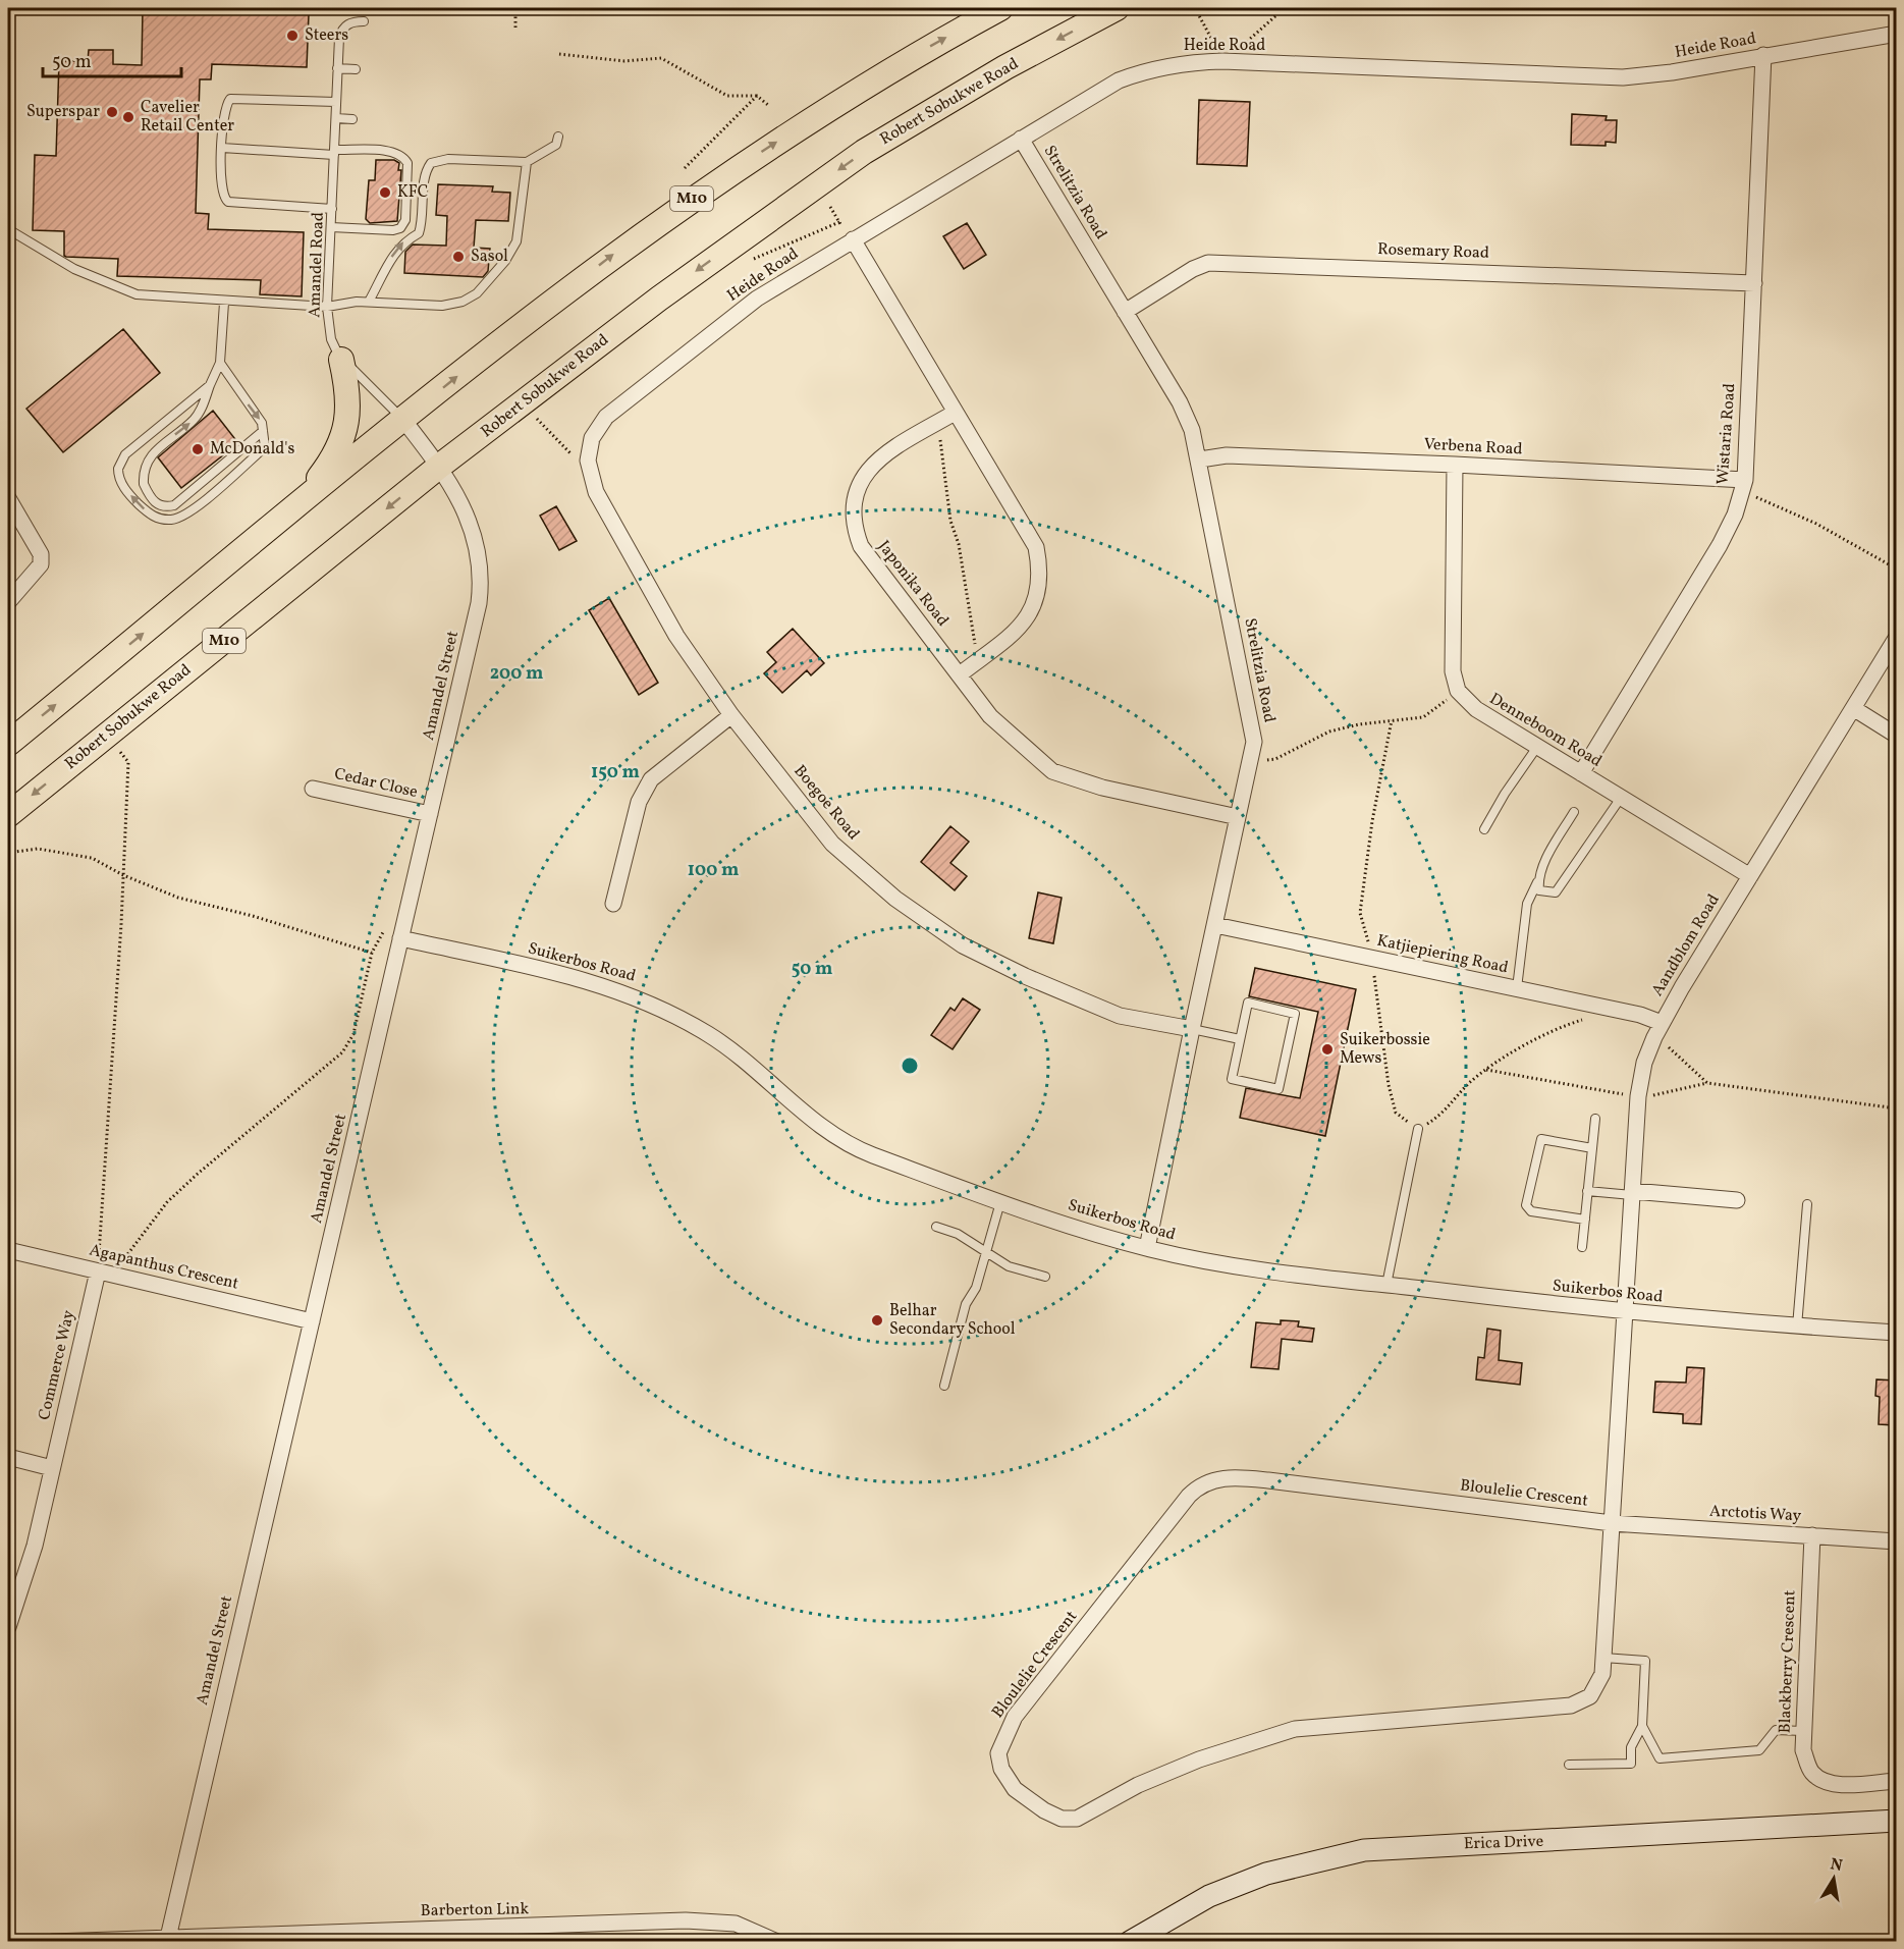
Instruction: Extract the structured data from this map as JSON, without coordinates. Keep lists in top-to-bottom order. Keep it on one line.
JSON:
{"streets":{"main road":["Robert Sobukwe Road","M10","Erica Drive"],"street":["Heide Road","Strelitzia Road","Rosemary Road","Wistaria Road","Verbena Road","Japonika Road","Amandel Street","Denneboom Road","Cedar Close","Boegoe Road","Aandblom Road","Katjiepiering Road","Suikerbos Road","Agapanthus Crescent","Commerce Way","Bloulelie Crescent","Arctotis Way","Blackberry Crescent","Barberton Link"],"lane":["Amandel Road"]},"crossings":[["Heide Road","Strelitzia Road"],["Heide Road","Wistaria Road"],["Heide Road","Boegoe Road"],["Robert Sobukwe Road","Amandel Street"],["Strelitzia Road","Rosemary Road"],["Strelitzia Road","Verbena Road"],["Strelitzia Road","Japonika Road"],["Strelitzia Road","Boegoe Road"],["Strelitzia Road","Katjiepiering Road"],["Strelitzia Road","Suikerbos Road"],["M10","Amandel Road"],["M10","Amandel Street"],["Rosemary Road","Wistaria Road"],["Amandel Road","Amandel Street"],["Wistaria Road","Verbena Road"],["Wistaria Road","Denneboom Road"],["Amandel Street","Cedar Close"],["Amandel Street","Suikerbos Road"],["Amandel Street","Agapanthus Crescent"],["Amandel Street","Barberton Link"],["Denneboom Road","Aandblom Road"],["Aandblom Road","Katjiepiering Road"],["Aandblom Road","Suikerbos Road"],["Aandblom Road","Bloulelie Crescent"],["Suikerbos Road","Bloulelie Crescent"],["Agapanthus Crescent","Commerce Way"],["Bloulelie Crescent","Arctotis Way"],["Arctotis Way","Blackberry Crescent"]],"places":["Steers","Superspar","Cavelier Retail Center","KFC","Sasol","McDonald's","Suikerbossie Mews","Belhar Secondary School"],"scale_bar":"50 m","north":"top","rings":["200 m","150 m","100 m","50 m"]}
